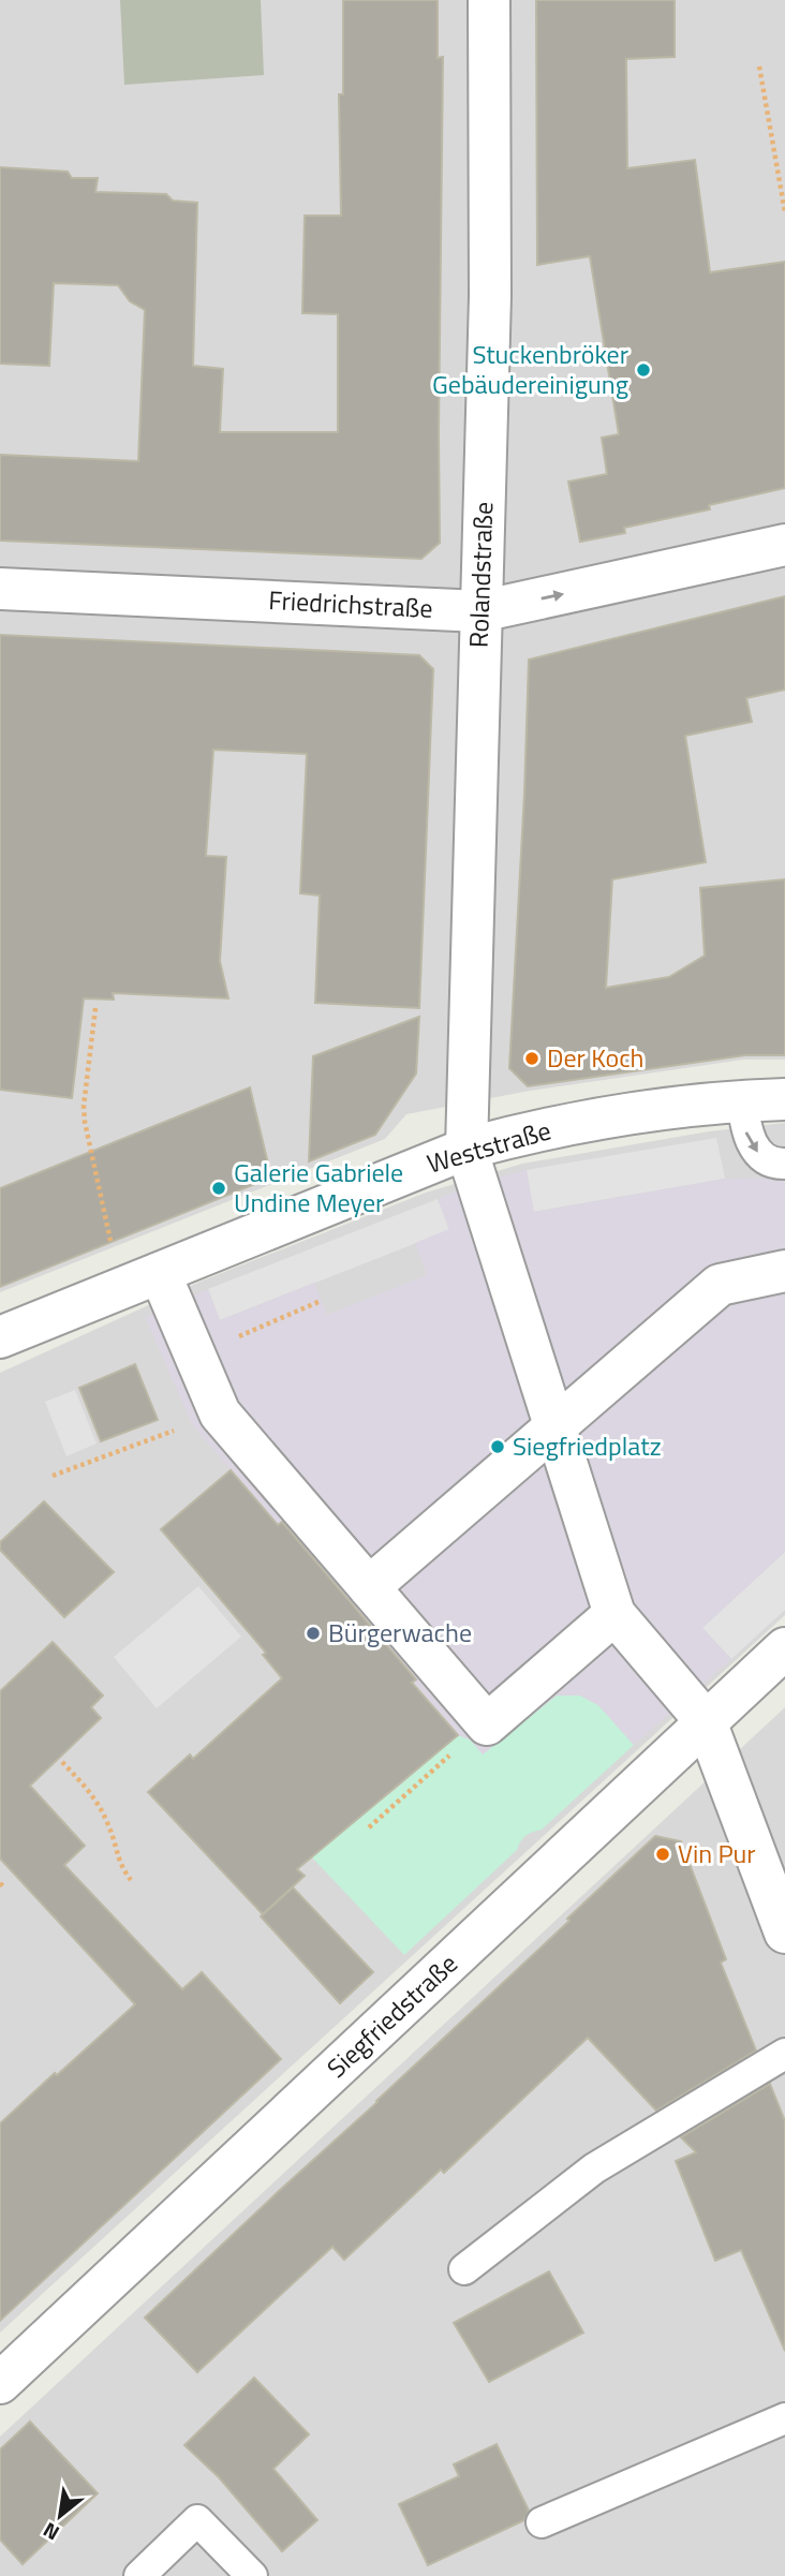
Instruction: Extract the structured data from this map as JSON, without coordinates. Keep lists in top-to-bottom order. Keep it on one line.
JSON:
{"streets":{"street":["Rolandstraße","Friedrichstraße","Weststraße","Siegfriedstraße"]},"crossings":[["Rolandstraße","Friedrichstraße"],["Rolandstraße","Weststraße"]],"one_way":["Friedrichstraße"],"places":["Stuckenbröker Gebäudereinigung","Der Koch","Galerie Gabriele Undine Meyer","Siegfriedplatz","Bürgerwache","Vin Pur"],"north":"bottom left"}
